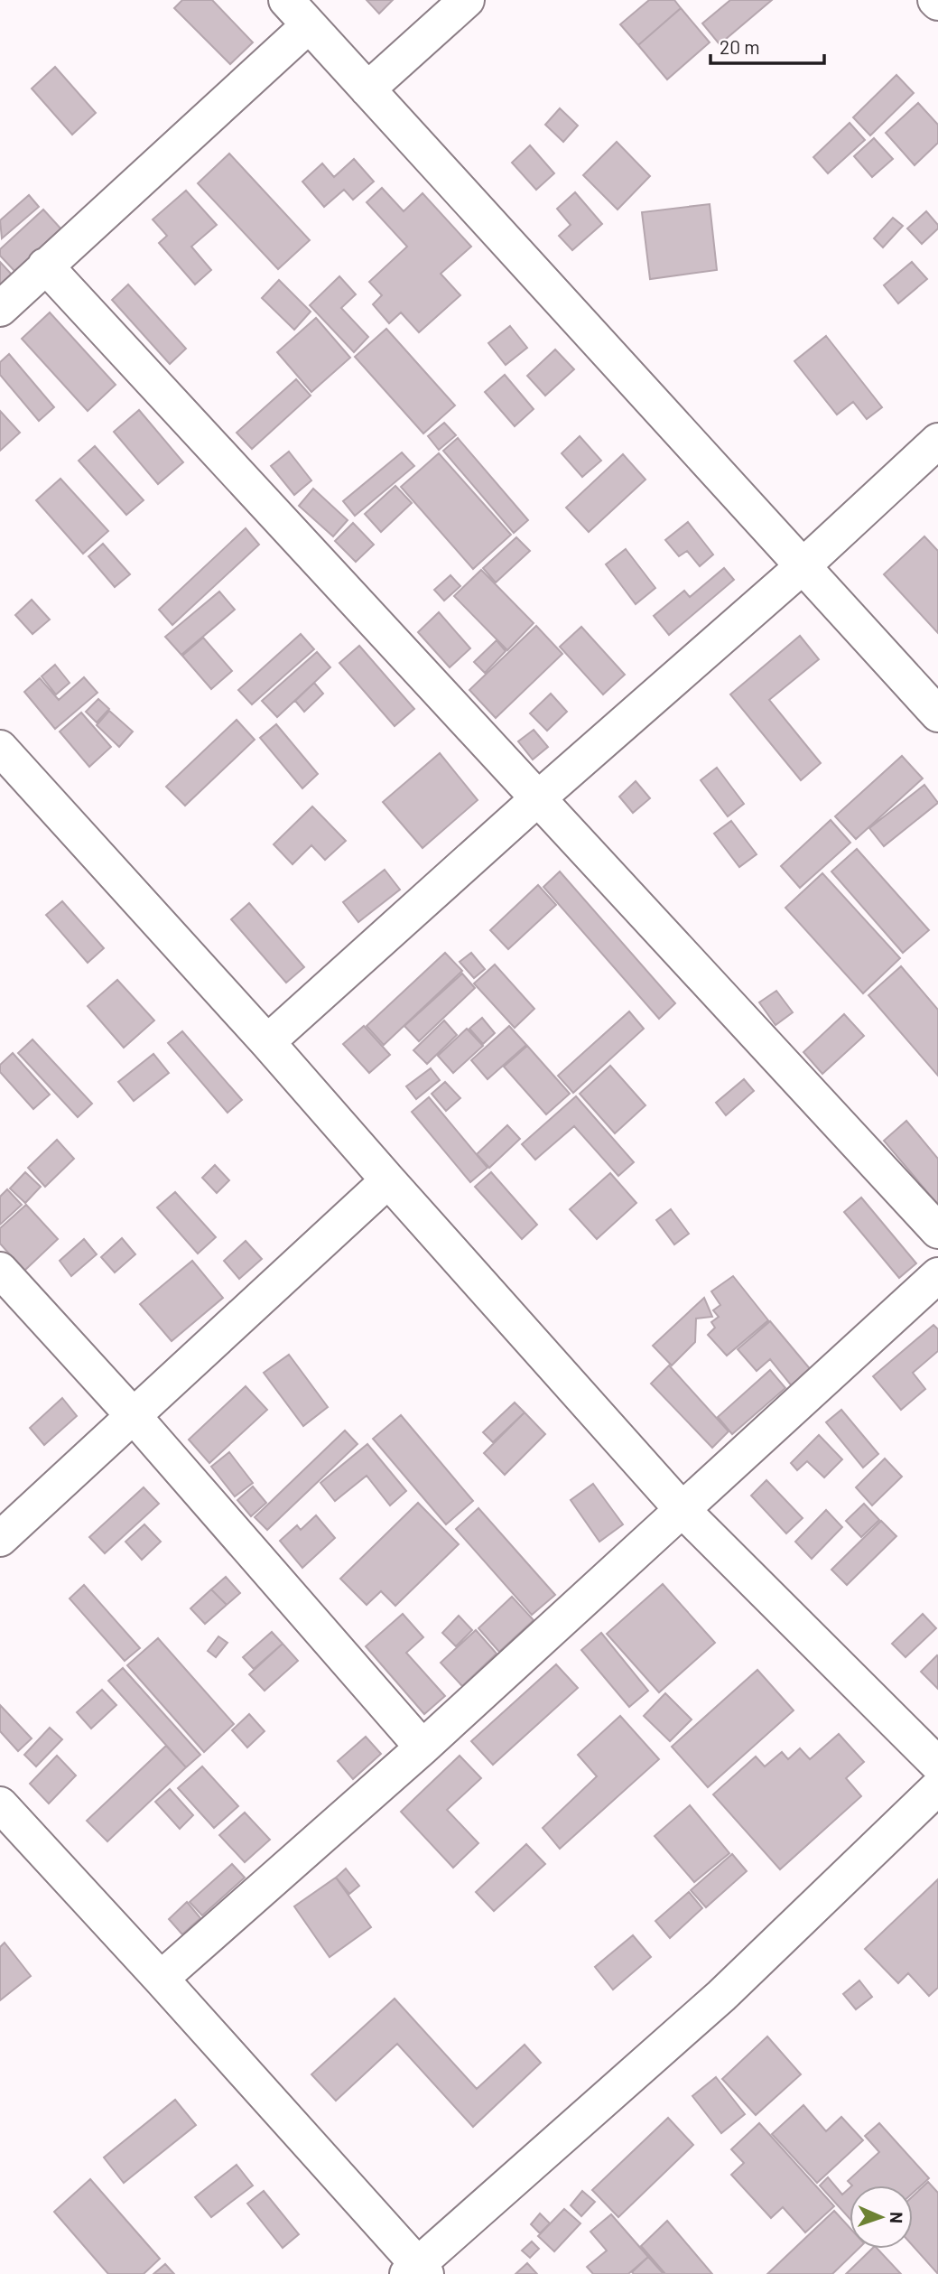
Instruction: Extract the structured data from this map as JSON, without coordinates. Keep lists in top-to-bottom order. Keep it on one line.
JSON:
{"scale_bar":"20 m","north":"right"}
